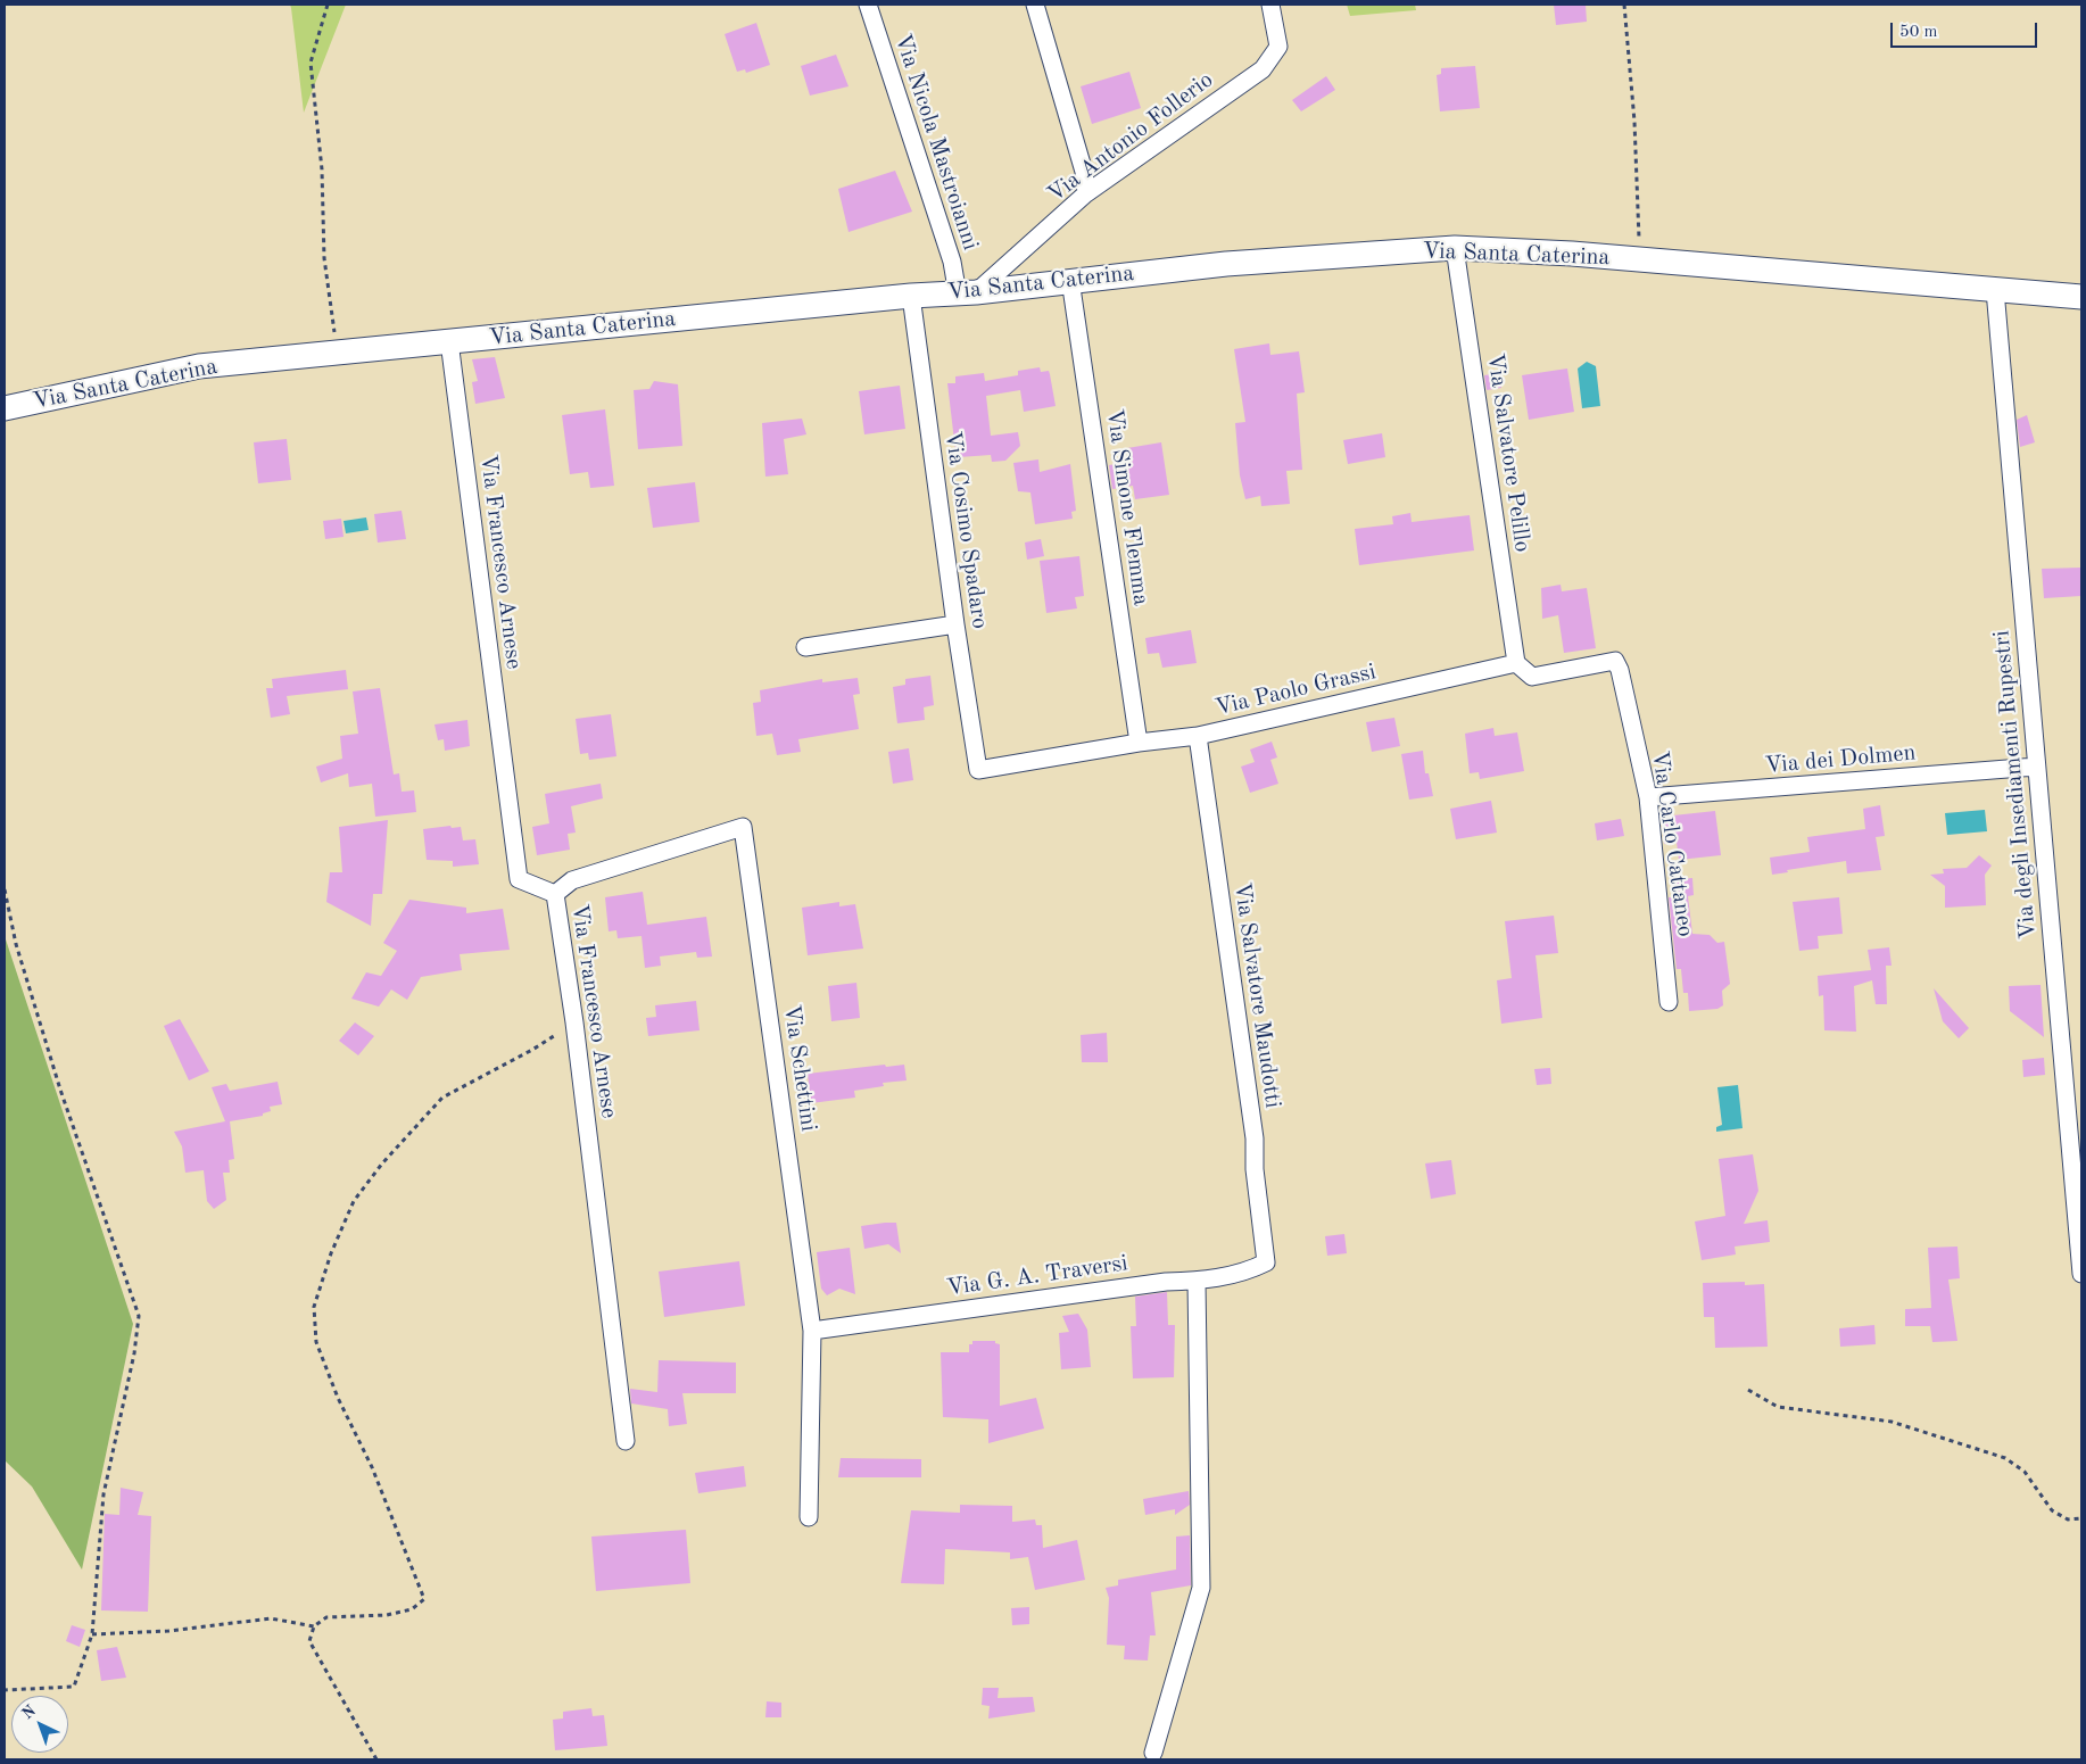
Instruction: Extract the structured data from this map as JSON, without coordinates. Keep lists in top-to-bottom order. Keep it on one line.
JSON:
{"streets":{"street":["Via Antonio Follerio","Via Nicola Mastroianni","Via Santa Caterina","Via Salvatore Pelillo","Via Simone Flemma","Via Cosimo Spadaro","Via Francesco Arnese","Via Paolo Grassi","Via dei Dolmen","Via degli Insediamenti Rupestri","Via Carlo Cattaneo","Via Salvatore Maudotti","Via Schettini","Via G. A. Traversi"]},"crossings":[["Via Antonio Follerio","Via Nicola Mastroianni"],["Via Antonio Follerio","Via Santa Caterina"],["Via Nicola Mastroianni","Via Santa Caterina"],["Via Santa Caterina","Via Salvatore Pelillo"],["Via Santa Caterina","Via Simone Flemma"],["Via Santa Caterina","Via Cosimo Spadaro"],["Via Santa Caterina","Via Francesco Arnese"],["Via Santa Caterina","Via degli Insediamenti Rupestri"],["Via Salvatore Pelillo","Via Paolo Grassi"],["Via Salvatore Pelillo","Via Carlo Cattaneo"],["Via Simone Flemma","Via Paolo Grassi"],["Via Cosimo Spadaro","Via Paolo Grassi"],["Via Francesco Arnese","Via Schettini"],["Via Paolo Grassi","Via Carlo Cattaneo"],["Via Paolo Grassi","Via Salvatore Maudotti"],["Via dei Dolmen","Via degli Insediamenti Rupestri"],["Via dei Dolmen","Via Carlo Cattaneo"],["Via Salvatore Maudotti","Via G. A. Traversi"],["Via Schettini","Via G. A. Traversi"]],"scale_bar":"50 m","north":"top left"}
